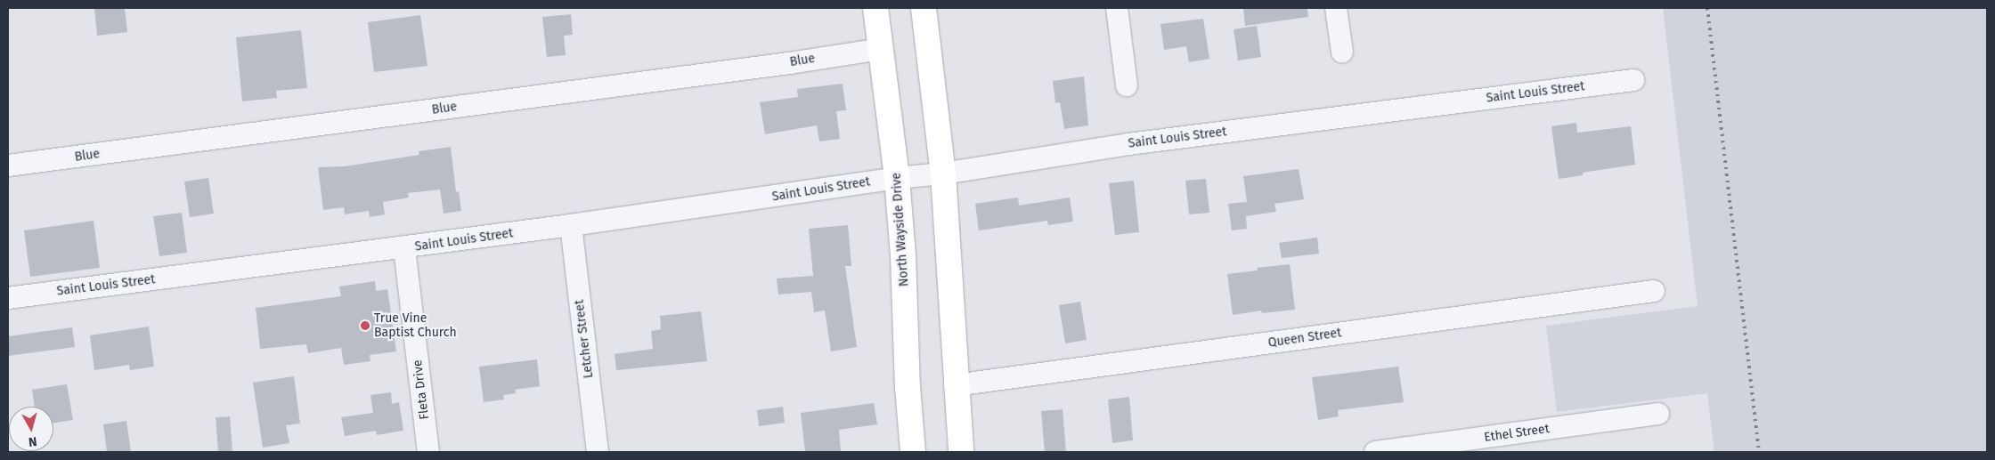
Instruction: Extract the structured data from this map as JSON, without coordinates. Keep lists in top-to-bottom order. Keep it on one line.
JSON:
{"streets":{"main road":["North Wayside Drive"],"street":["Blue","Saint Louis Street","Queen Street","Letcher Street","Fleta Drive","Ethel Street"]},"crossings":[["Blue","North Wayside Drive"],["Saint Louis Street","North Wayside Drive"],["Saint Louis Street","Letcher Street"],["Saint Louis Street","Fleta Drive"]],"places":["True Vine Baptist Church"],"north":"bottom"}
